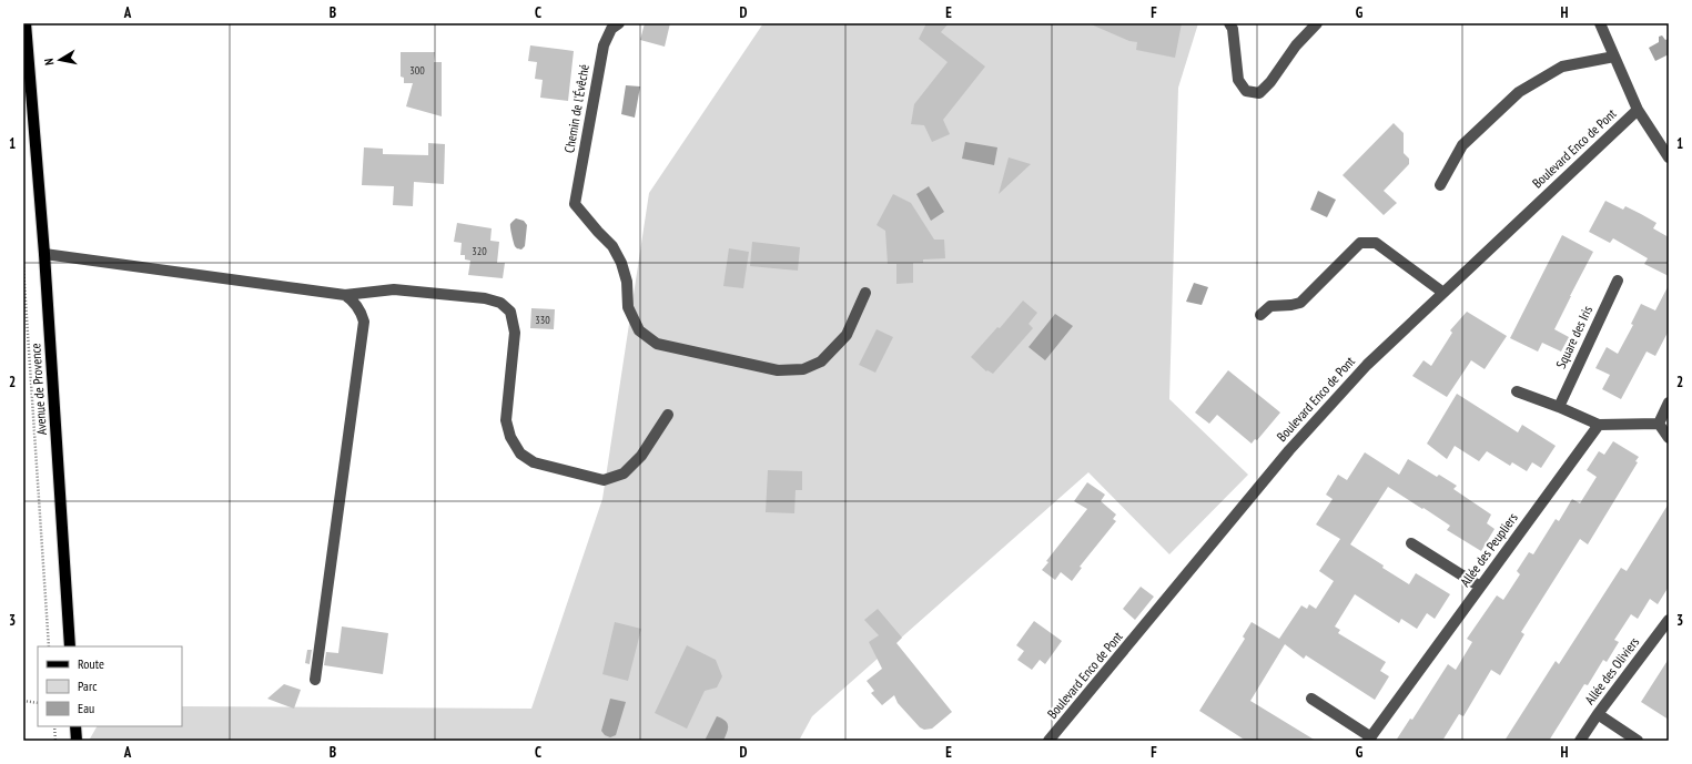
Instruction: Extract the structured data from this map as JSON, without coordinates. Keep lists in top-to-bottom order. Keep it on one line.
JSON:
{"streets":{"main road":["Avenue de Provence"],"street":["Chemin de l'Évêché","Boulevard Enco de Pont","Square des Iris","Allée des Peupliers","Allée des Oliviers"]},"house_numbers":["300","320","330"],"legend":["Route","Parc","Eau"],"north":"left","grid":{"columns":["A","B","C","D","E","F","G","H"],"rows":["1","2","3"]}}
